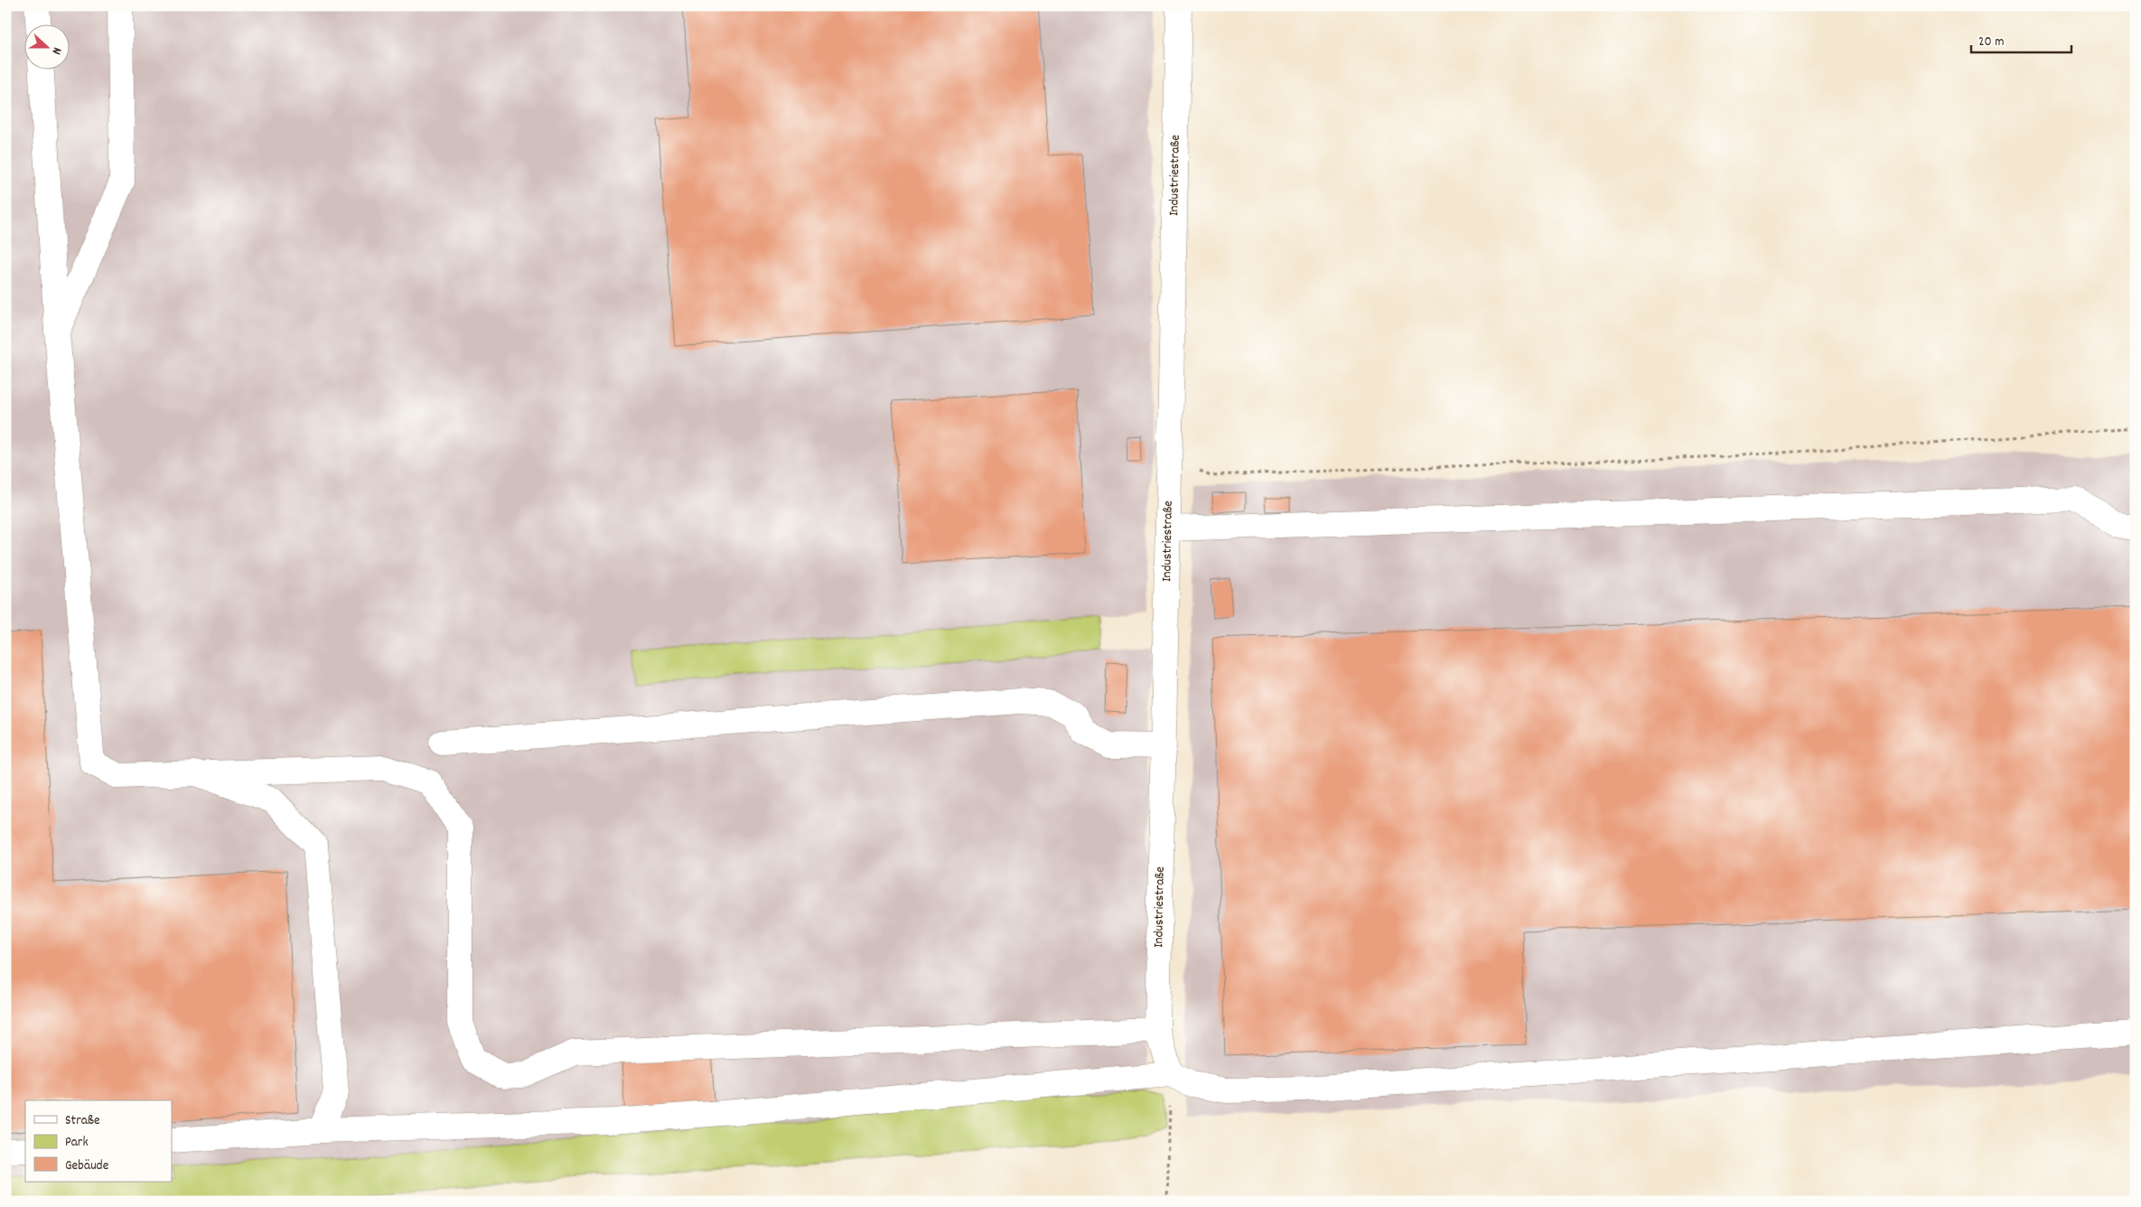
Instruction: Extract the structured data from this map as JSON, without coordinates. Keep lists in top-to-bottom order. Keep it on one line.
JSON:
{"streets":{"street":["Industriestraße"]},"legend":["Straße","Park","Gebäude"],"scale_bar":"20 m","north":"right"}
